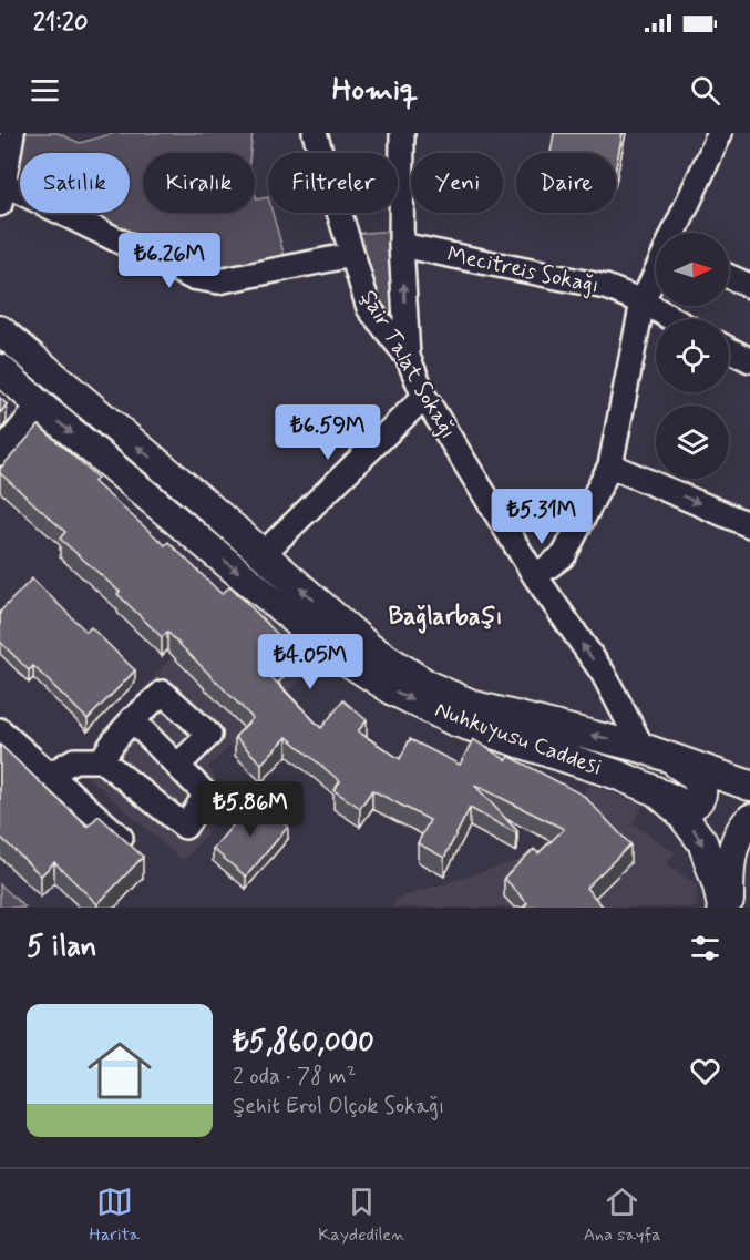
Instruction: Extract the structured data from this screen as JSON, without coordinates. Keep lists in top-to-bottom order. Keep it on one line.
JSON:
{"streets":{"main road":["Nuhkuyusu Caddesi"],"street":["Mecitreis Sokağı","Şair Talat Sokağı"]},"crossings":[["Şair Talat Sokağı","Nuhkuyusu Caddesi"]],"districts":["Bağlarbaşı"],"north":"right","page":{"status":"21:20","header":"Homiq","chip":["Satılık","Kiralık","Filtreler","Yeni","Daire"],"price":["₺6.26M","₺6.59M","₺5.31M","₺4.05M","₺5.86M"],"heading":"5 ilan","list":[{"name":"₺5,860,000","note":"2 oda · 78 m² · Şehit Erol Olçok Sokağı"}],"tabs":["Harita","Kaydedilen","Ana sayfa"]}}
